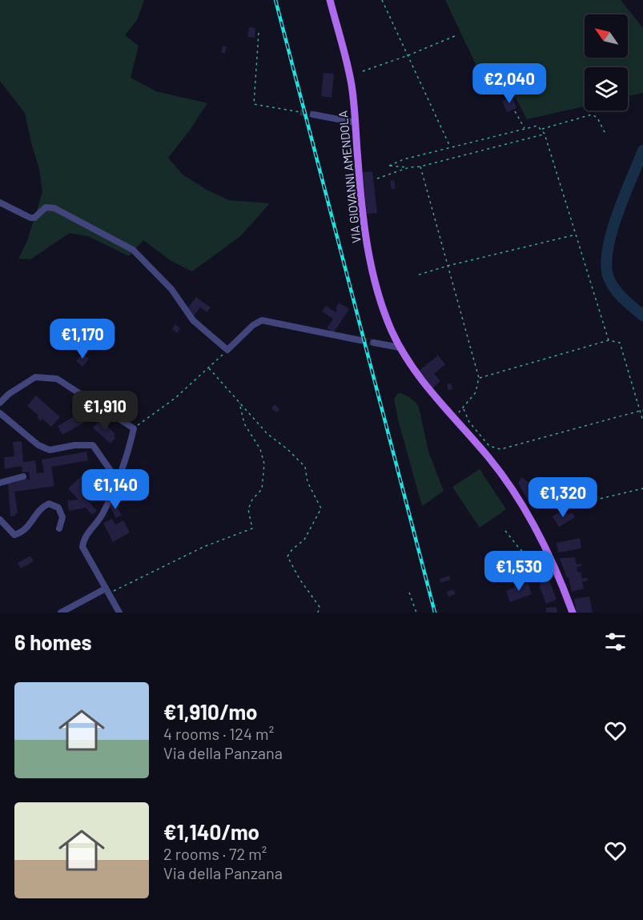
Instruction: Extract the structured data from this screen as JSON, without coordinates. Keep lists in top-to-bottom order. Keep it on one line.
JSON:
{"streets":{"main road":["VIA GIOVANNI AMENDOLA"]},"north":"top left","page":{"price":["€2,040","€1,170","€1,910","€1,140","€1,320","€1,530"],"heading":"6 homes","list":[{"name":"€1,910/mo","note":"4 rooms · 124 m² · Via della Panzana"},{"name":"€1,140/mo","note":"2 rooms · 72 m² · Via della Panzana"}]}}
